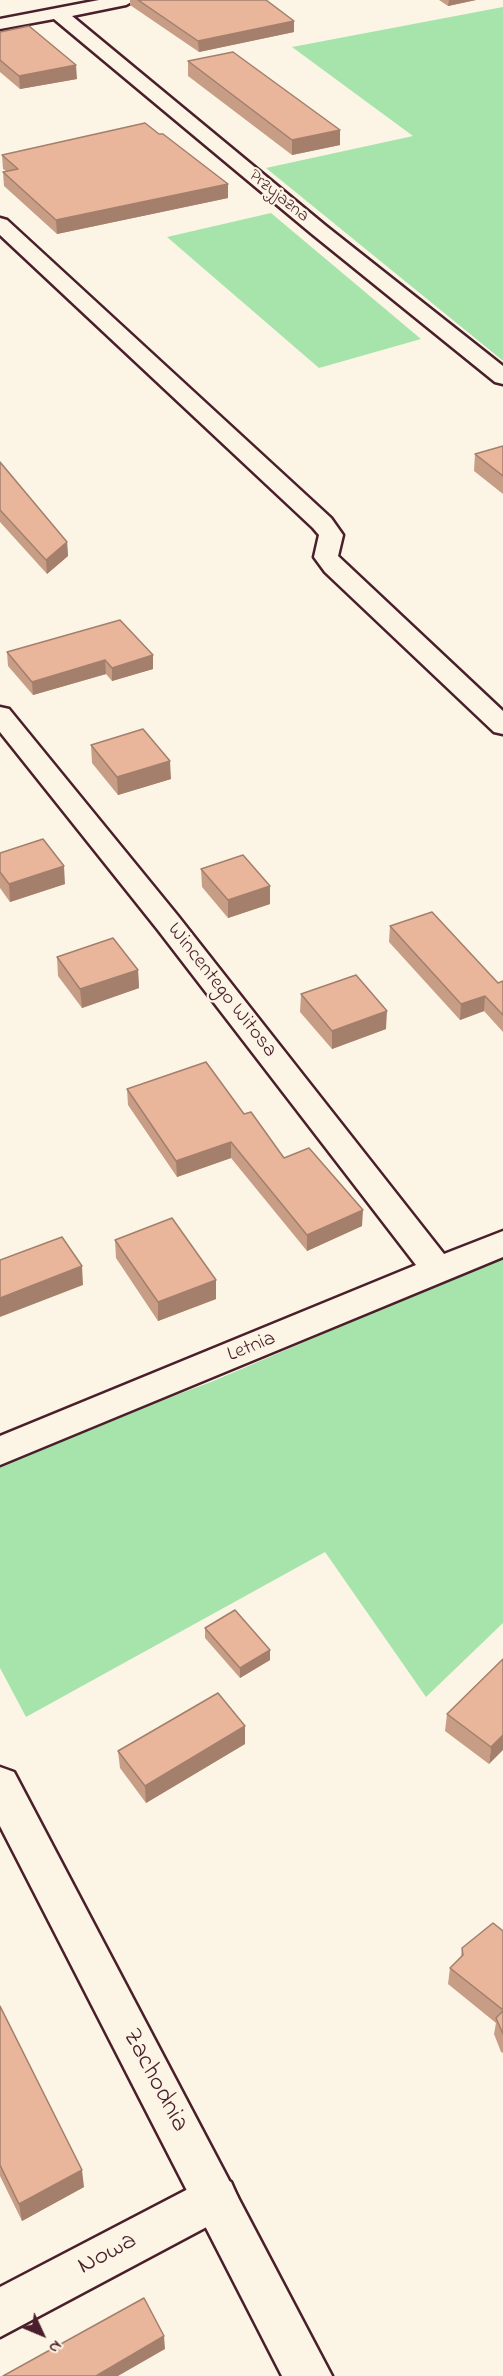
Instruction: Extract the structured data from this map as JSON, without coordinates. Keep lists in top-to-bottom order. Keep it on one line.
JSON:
{"streets":{"street":["Przyjazna","Wincentego Witosa","Letnia","Zachodnia","Nowa"]},"crossings":[["Wincentego Witosa","Letnia"],["Zachodnia","Nowa"]],"north":"bottom right"}
